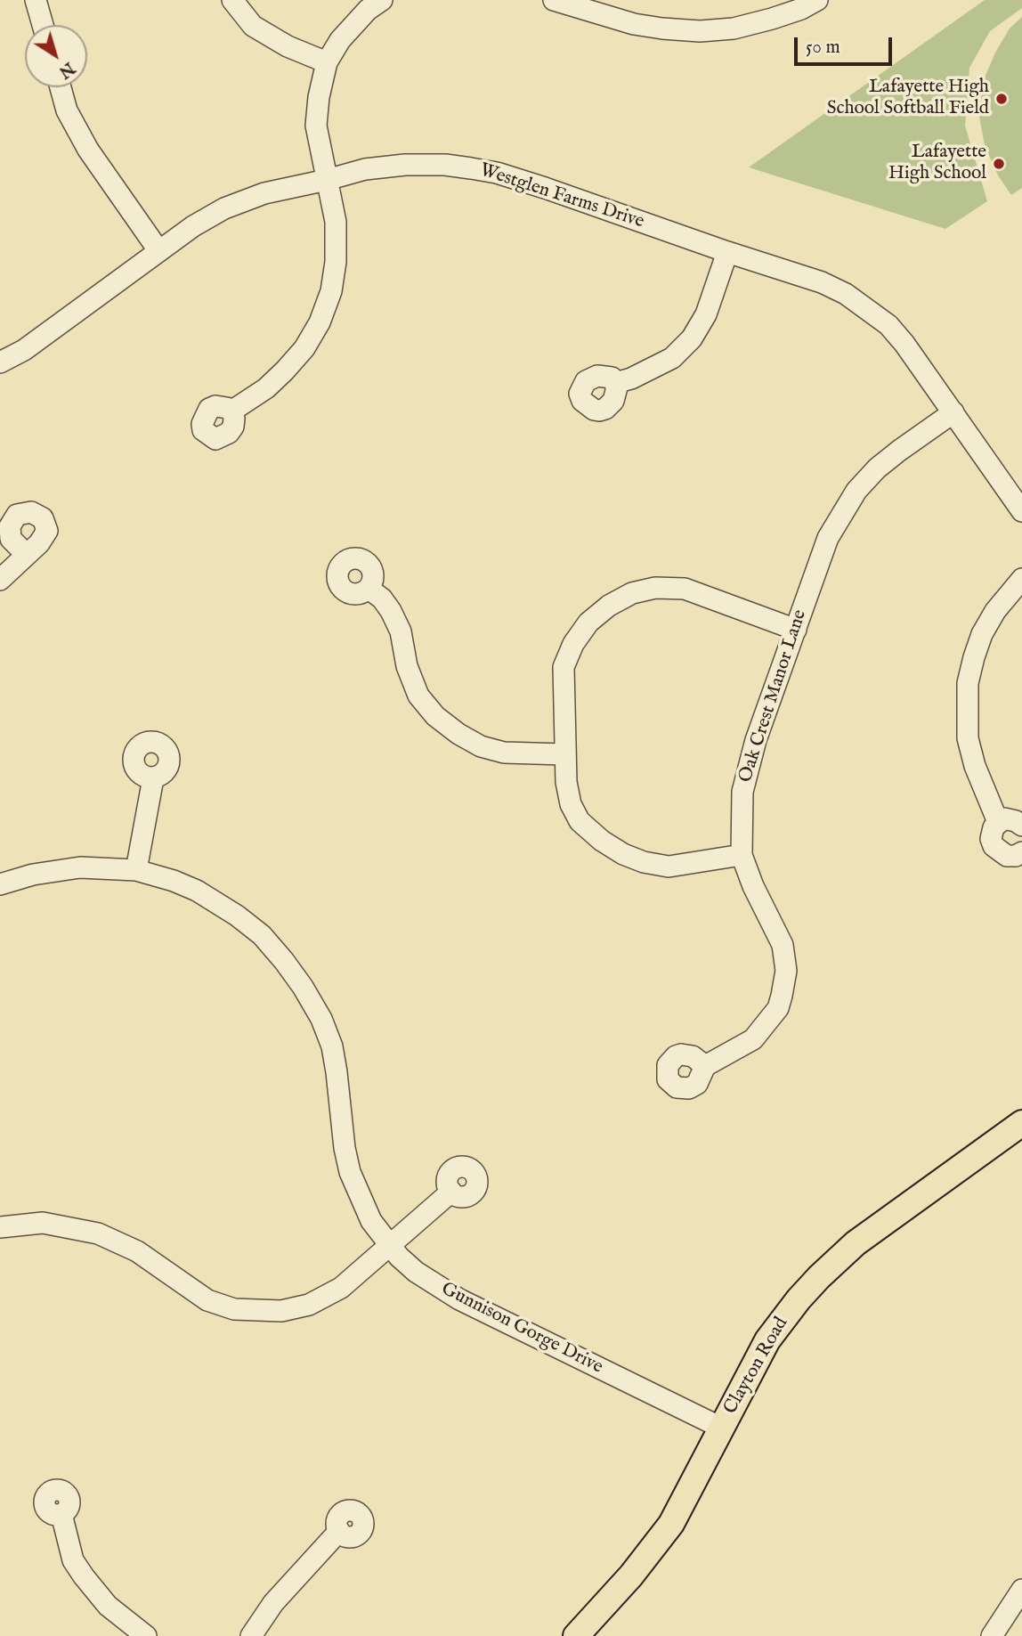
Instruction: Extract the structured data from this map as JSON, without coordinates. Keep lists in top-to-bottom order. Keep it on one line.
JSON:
{"streets":{"main road":["Clayton Road"],"street":["Westglen Farms Drive","Oak Crest Manor Lane","Gunnison Gorge Drive"]},"crossings":[["Westglen Farms Drive","Oak Crest Manor Lane"],["Gunnison Gorge Drive","Clayton Road"]],"places":["Lafayette High School Softball Field","Lafayette High School"],"scale_bar":"50 m","north":"bottom right"}
